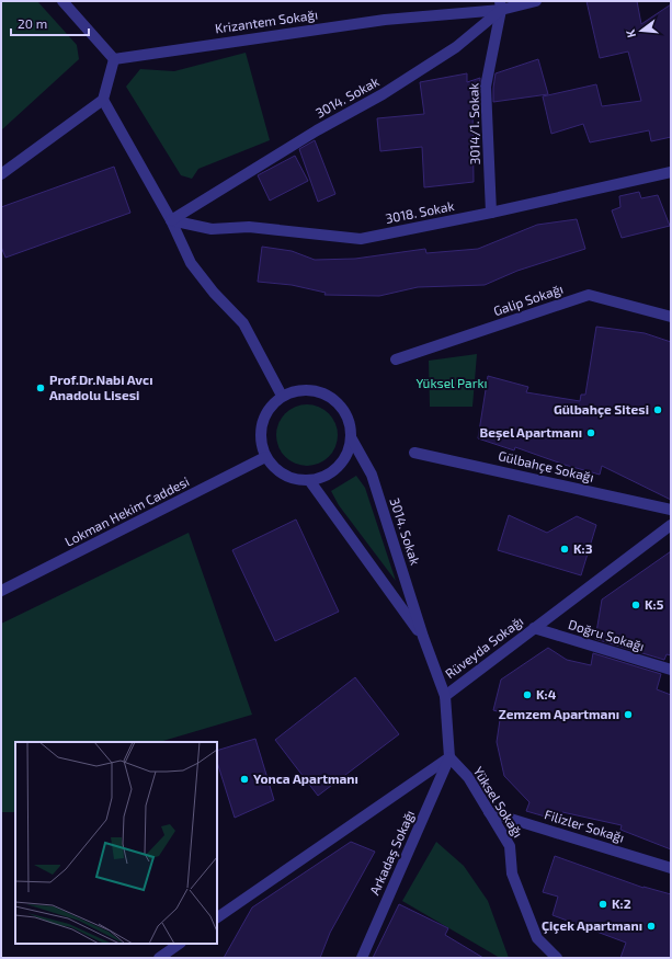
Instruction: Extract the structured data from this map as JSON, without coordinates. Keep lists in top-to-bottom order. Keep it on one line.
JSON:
{"streets":{"street":["Krizantem Sokağı","3014. Sokak","3014/1. Sokak","3018. Sokak","Galip Sokağı","Gülbahçe Sokağı","Lokman Hekim Caddesi","Doğru Sokağı","Rüveyda Sokağı","Yüksel Sokağı","Filizler Sokağı","Arkadaş Sokağı"]},"crossings":[["Krizantem Sokağı","3014. Sokak"],["Krizantem Sokağı","3014/1. Sokak"],["3014. Sokak","3014/1. Sokak"],["3014. Sokak","3018. Sokak"],["3014. Sokak","Lokman Hekim Caddesi"],["3014. Sokak","Rüveyda Sokağı"],["3014/1. Sokak","3018. Sokak"],["Doğru Sokağı","Rüveyda Sokağı"],["Rüveyda Sokağı","Yüksel Sokağı"],["Rüveyda Sokağı","Arkadaş Sokağı"],["Yüksel Sokağı","Filizler Sokağı"],["Yüksel Sokağı","Arkadaş Sokağı"]],"parks":["Yüksel Parkı"],"places":["Prof.Dr.Nabi Avcı Anadolu Lisesi","Gülbahçe Sitesi","Beşel Apartmanı","K:3","K:5","K:4","Zemzem Apartmanı","Yonca Apartmanı","K:2","Çiçek Apartmanı"],"scale_bar":"20 m","north":"left"}
